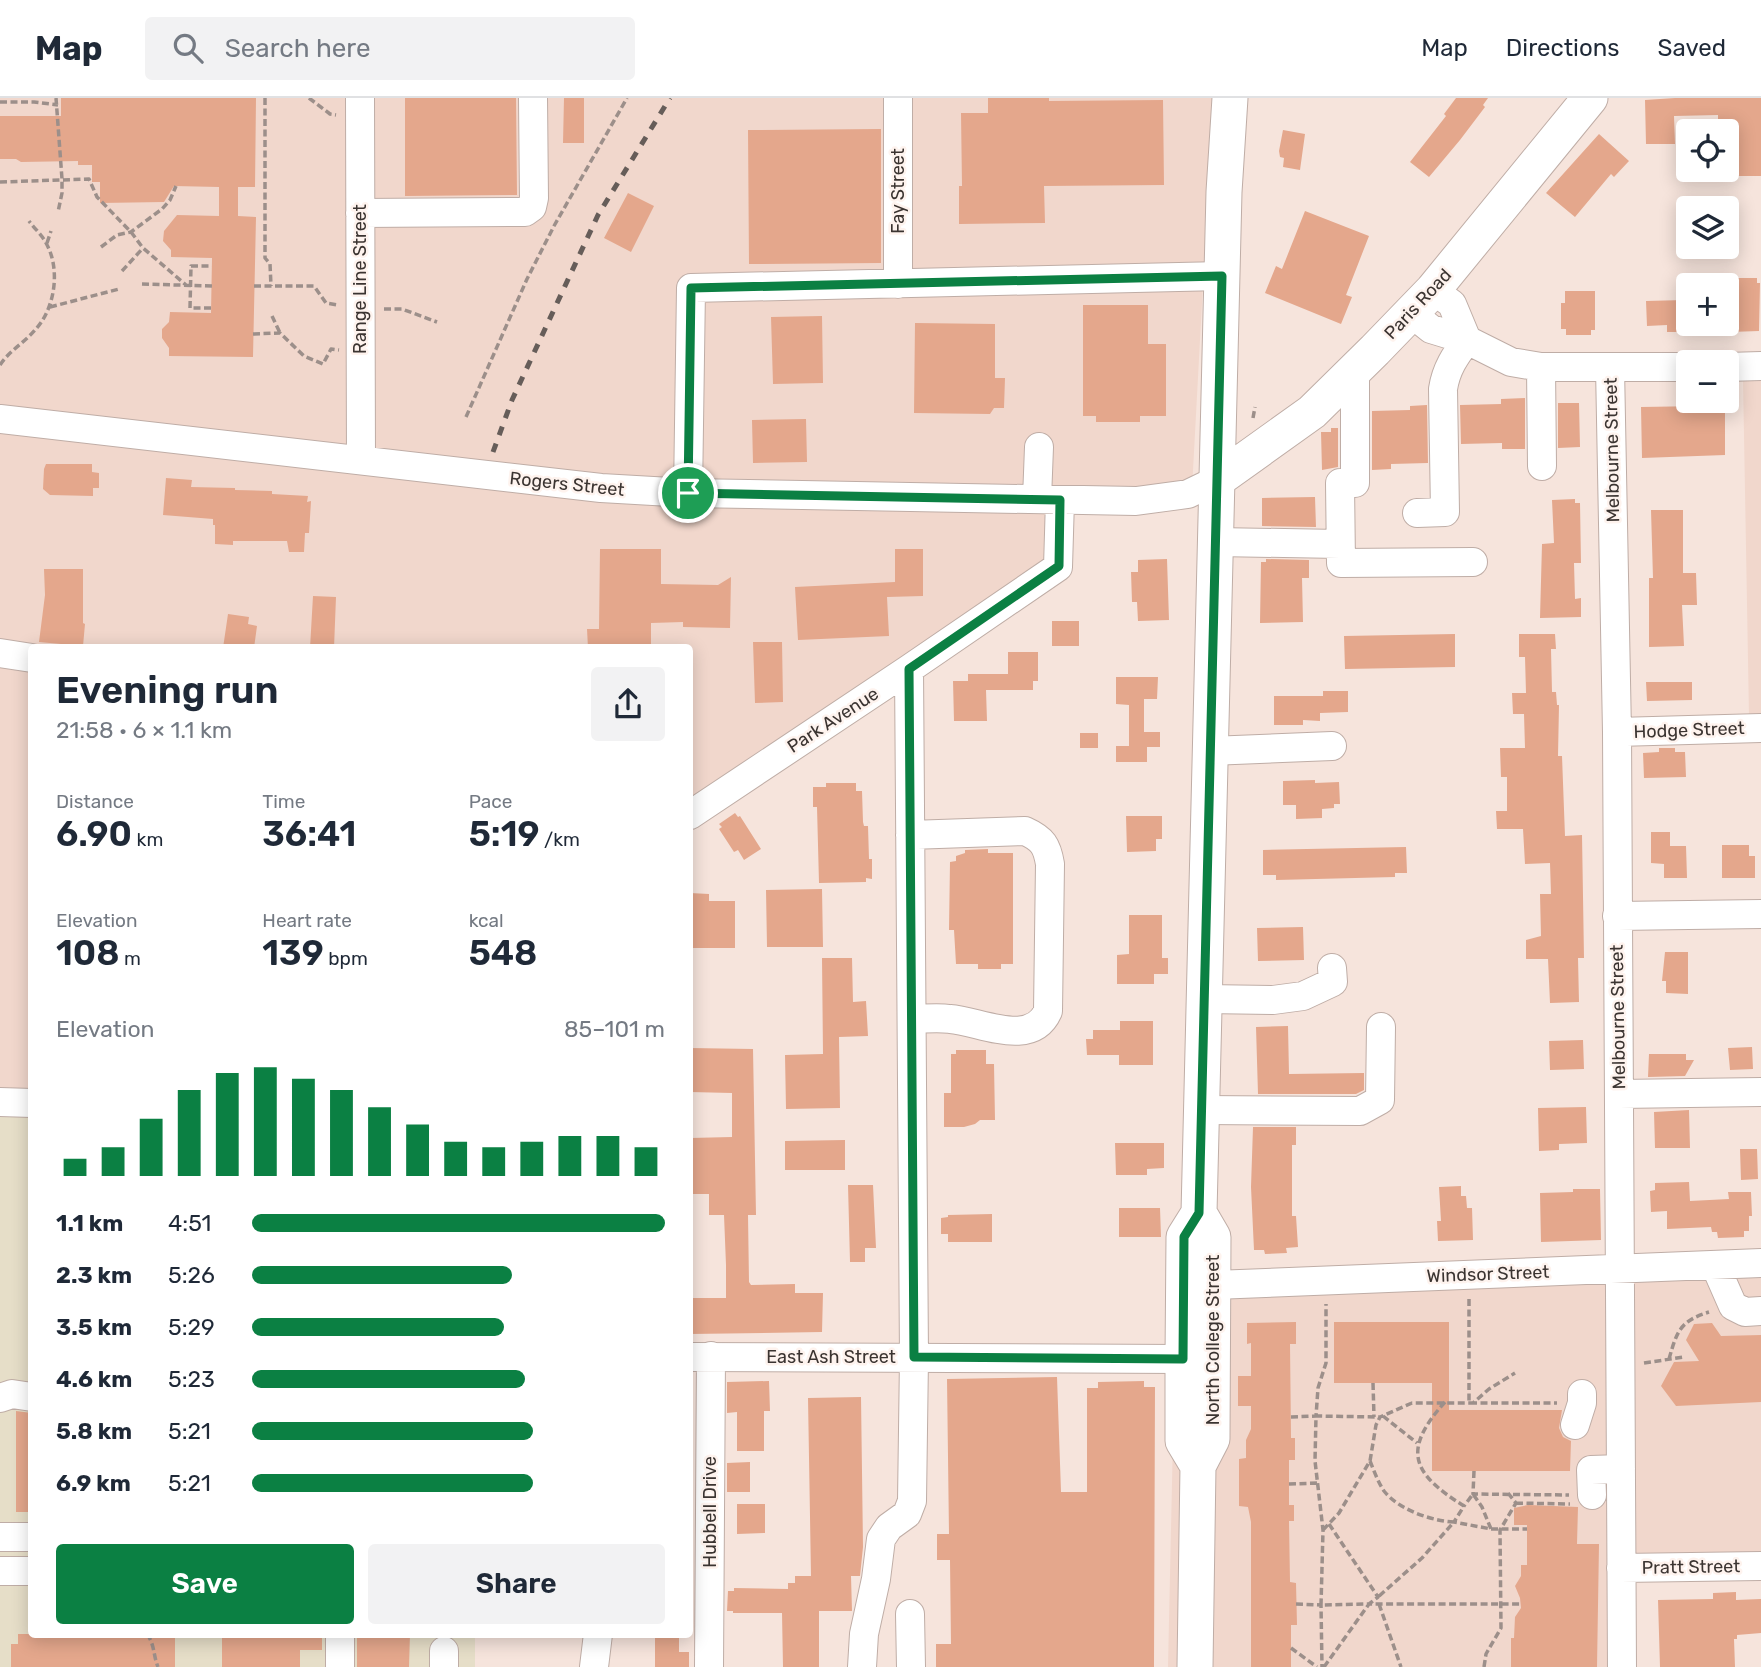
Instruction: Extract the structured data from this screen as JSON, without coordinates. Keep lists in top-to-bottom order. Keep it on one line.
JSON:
{"streets":{"main road":["Paris Road","North College Street"],"street":["Fay Street","Range Line Street","Melbourne Street","Rogers Street","Park Avenue","Hodge Street","Windsor Street","East Ash Street","Hubbell Drive","Pratt Street"]},"crossings":[["Range Line Street","Rogers Street"],["Paris Road","Rogers Street"],["Paris Road","North College Street"],["Melbourne Street","Hodge Street"],["Melbourne Street","Windsor Street"],["Melbourne Street","Pratt Street"],["Rogers Street","Park Avenue"],["Rogers Street","North College Street"],["Windsor Street","North College Street"],["North College Street","East Ash Street"],["East Ash Street","Hubbell Drive"]],"page":{"header":"Map","search":"Search here","nav":["Map","Directions","Saved"],"map_buttons":["+","−"],"heading":["Evening run","21:58 · 6 × 1.1 km"],"stats":[["Distance","6.90 km"],["Time","36:41"],["Pace","5:19 /km"],["Elevation","108 m"],["Heart rate","139 bpm"],["kcal","548"]],"chart":["Elevation","85–101 m"],"list":[{"name":"1.1 km","note":"4:51"},{"name":"2.3 km","note":"5:26"},{"name":"3.5 km","note":"5:29"},{"name":"4.6 km","note":"5:23"},{"name":"5.8 km","note":"5:21"},{"name":"6.9 km","note":"5:21"}],"buttons":["Save","Share"]}}
